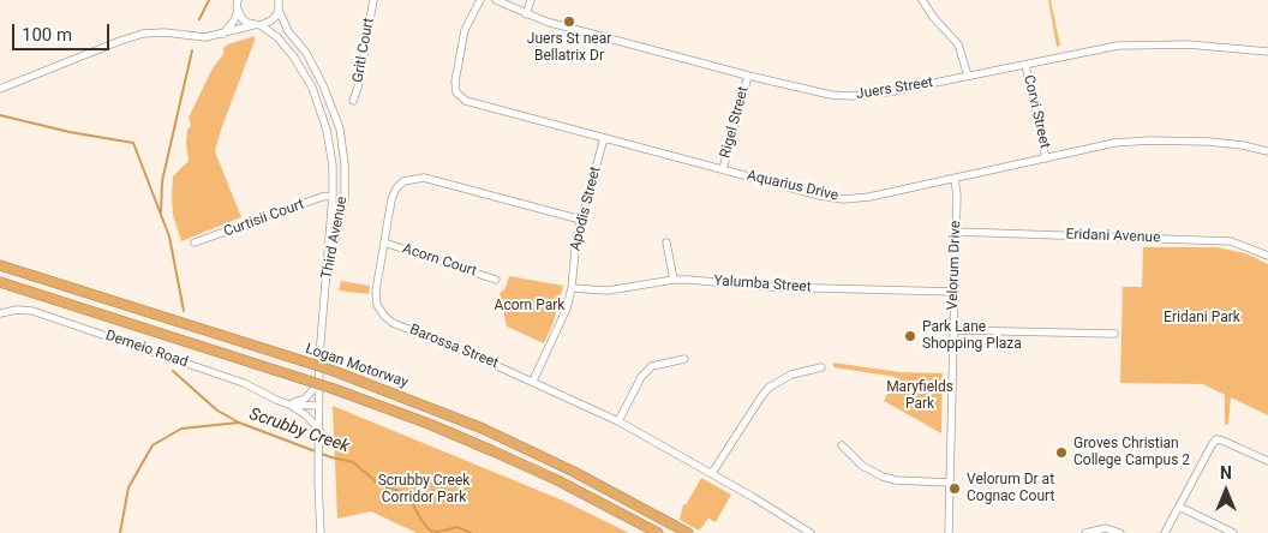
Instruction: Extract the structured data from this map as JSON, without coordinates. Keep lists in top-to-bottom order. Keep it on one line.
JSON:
{"streets":{"highway":["Logan Motorway"],"street":["Gritl Court","Juers Street","Corvi Street","Rigel Street","Aquarius Drive","Apodis Street","Curtisii Court","Eridani Avenue","Third Avenue","Acorn Court","Velorum Drive","Yalumba Street","Barossa Street","Demeio Road"]},"crossings":[["Juers Street","Corvi Street"],["Juers Street","Rigel Street"],["Corvi Street","Aquarius Drive"],["Rigel Street","Aquarius Drive"],["Aquarius Drive","Apodis Street"],["Aquarius Drive","Velorum Drive"],["Apodis Street","Yalumba Street"],["Apodis Street","Barossa Street"],["Curtisii Court","Third Avenue"],["Eridani Avenue","Velorum Drive"],["Third Avenue","Demeio Road"],["Acorn Court","Barossa Street"],["Velorum Drive","Yalumba Street"]],"water":["Scrubby Creek"],"parks":["Acorn Park","Eridani Park","Maryfields Park","Scrubby Creek Corridor Park"],"places":["Juers St near Bellatrix Dr","Park Lane Shopping Plaza","Groves Christian College Campus 2","Velorum Dr at Cognac Court"],"scale_bar":"100 m","north":"top"}
